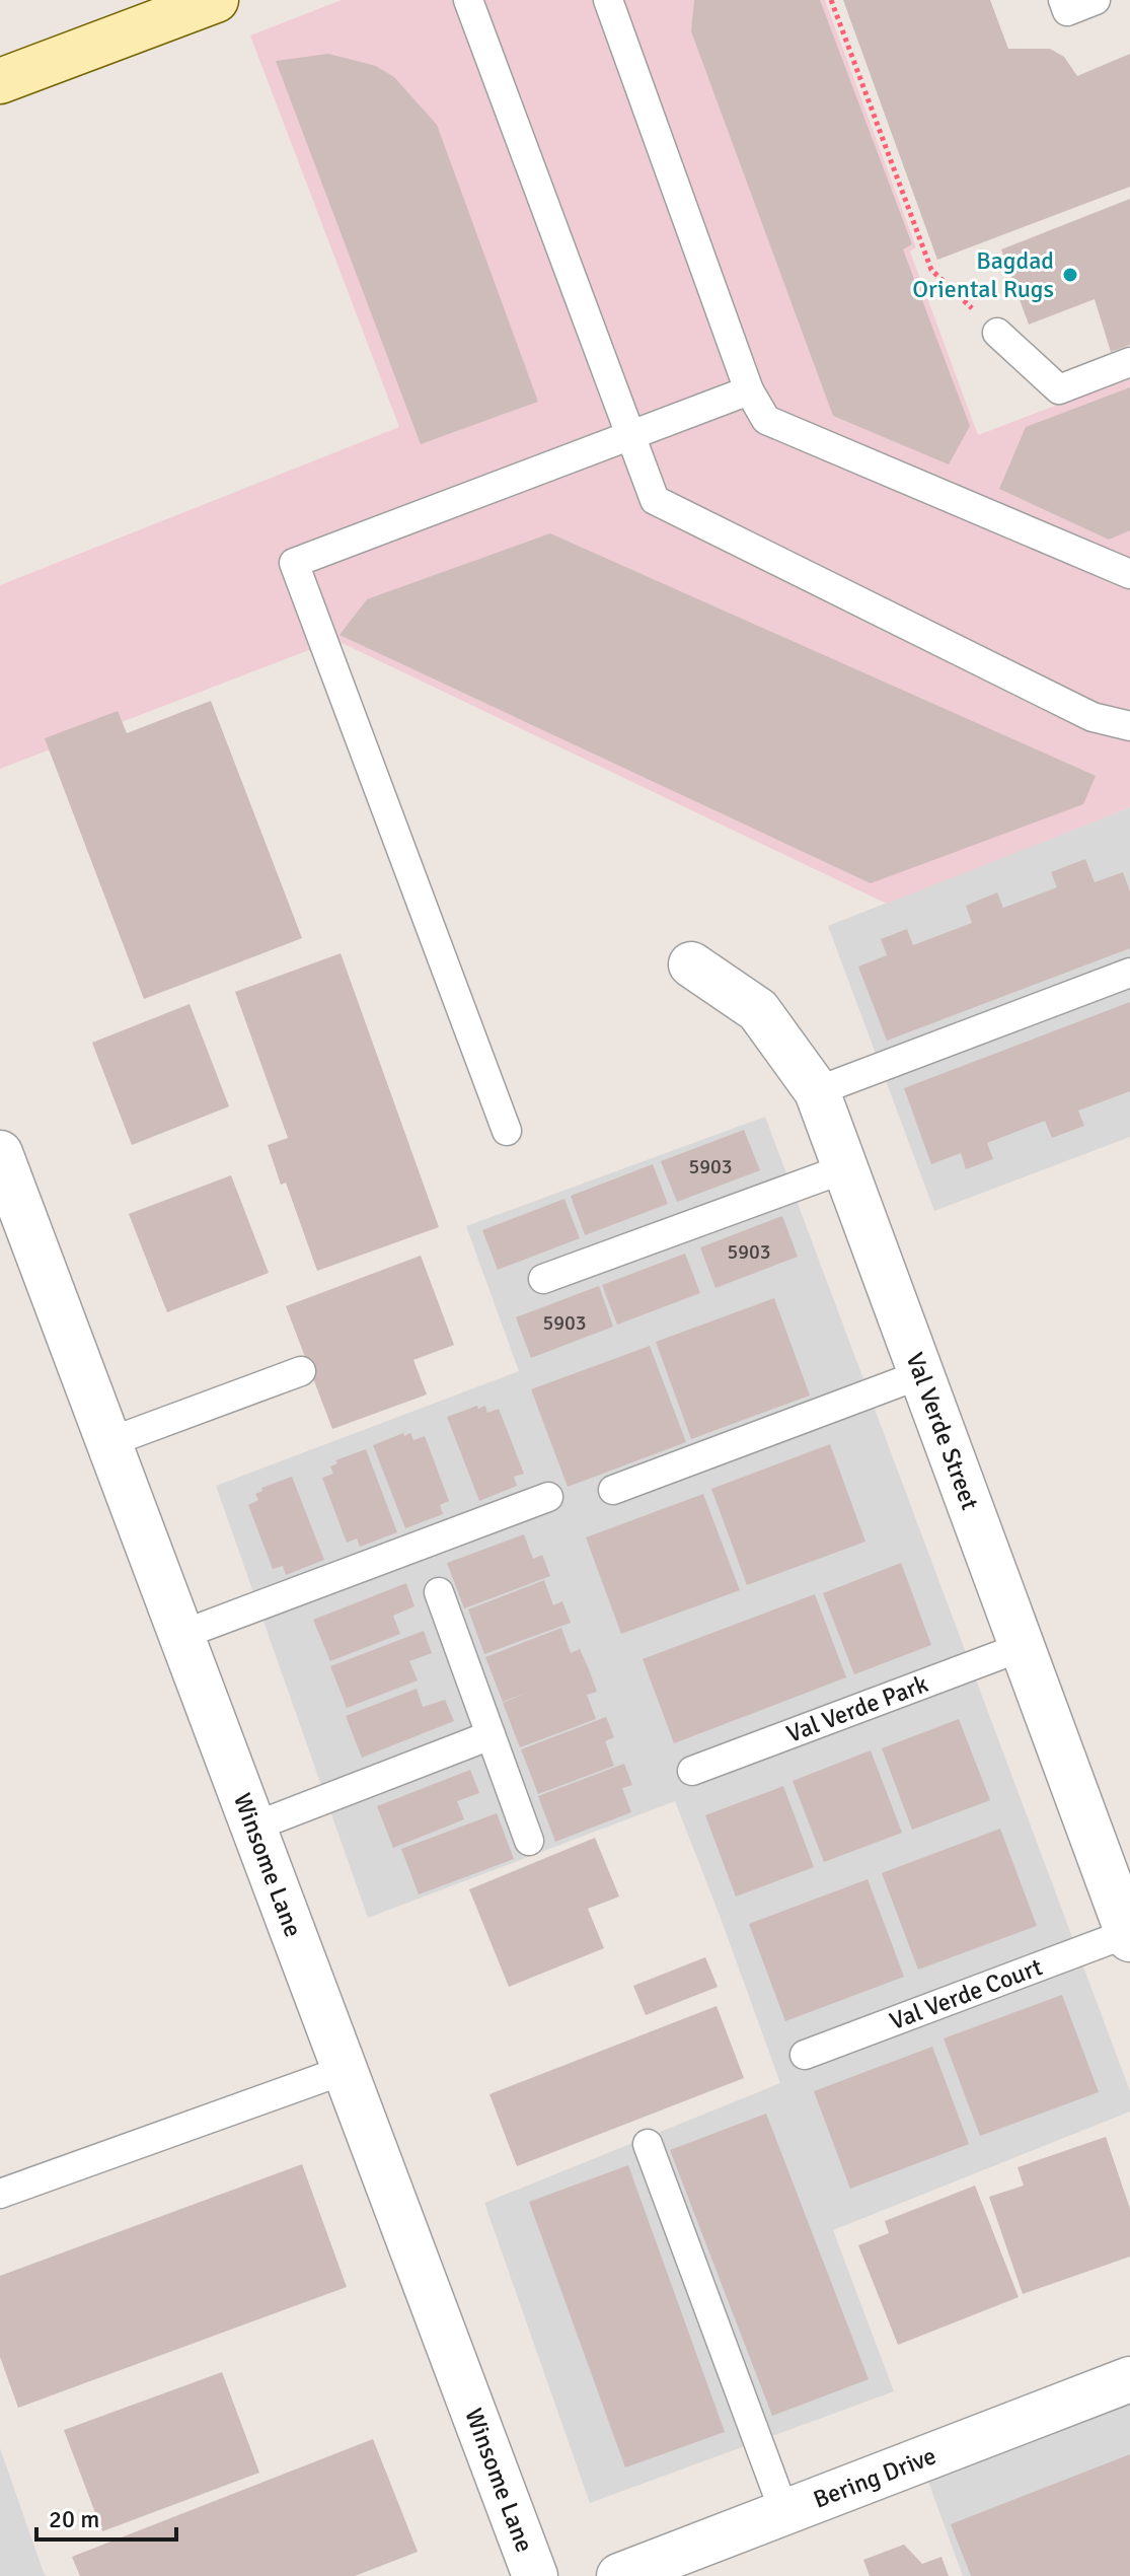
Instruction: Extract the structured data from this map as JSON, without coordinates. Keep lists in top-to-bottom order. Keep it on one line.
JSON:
{"streets":{"street":["Val Verde Street","Winsome Lane","Bering Drive"],"lane":["Val Verde Park","Val Verde Court"]},"crossings":[["Val Verde Street","Val Verde Park"],["Val Verde Street","Val Verde Court"]],"places":["Bagdad Oriental Rugs"],"house_numbers":["5903","5903","5903"],"scale_bar":"20 m"}
